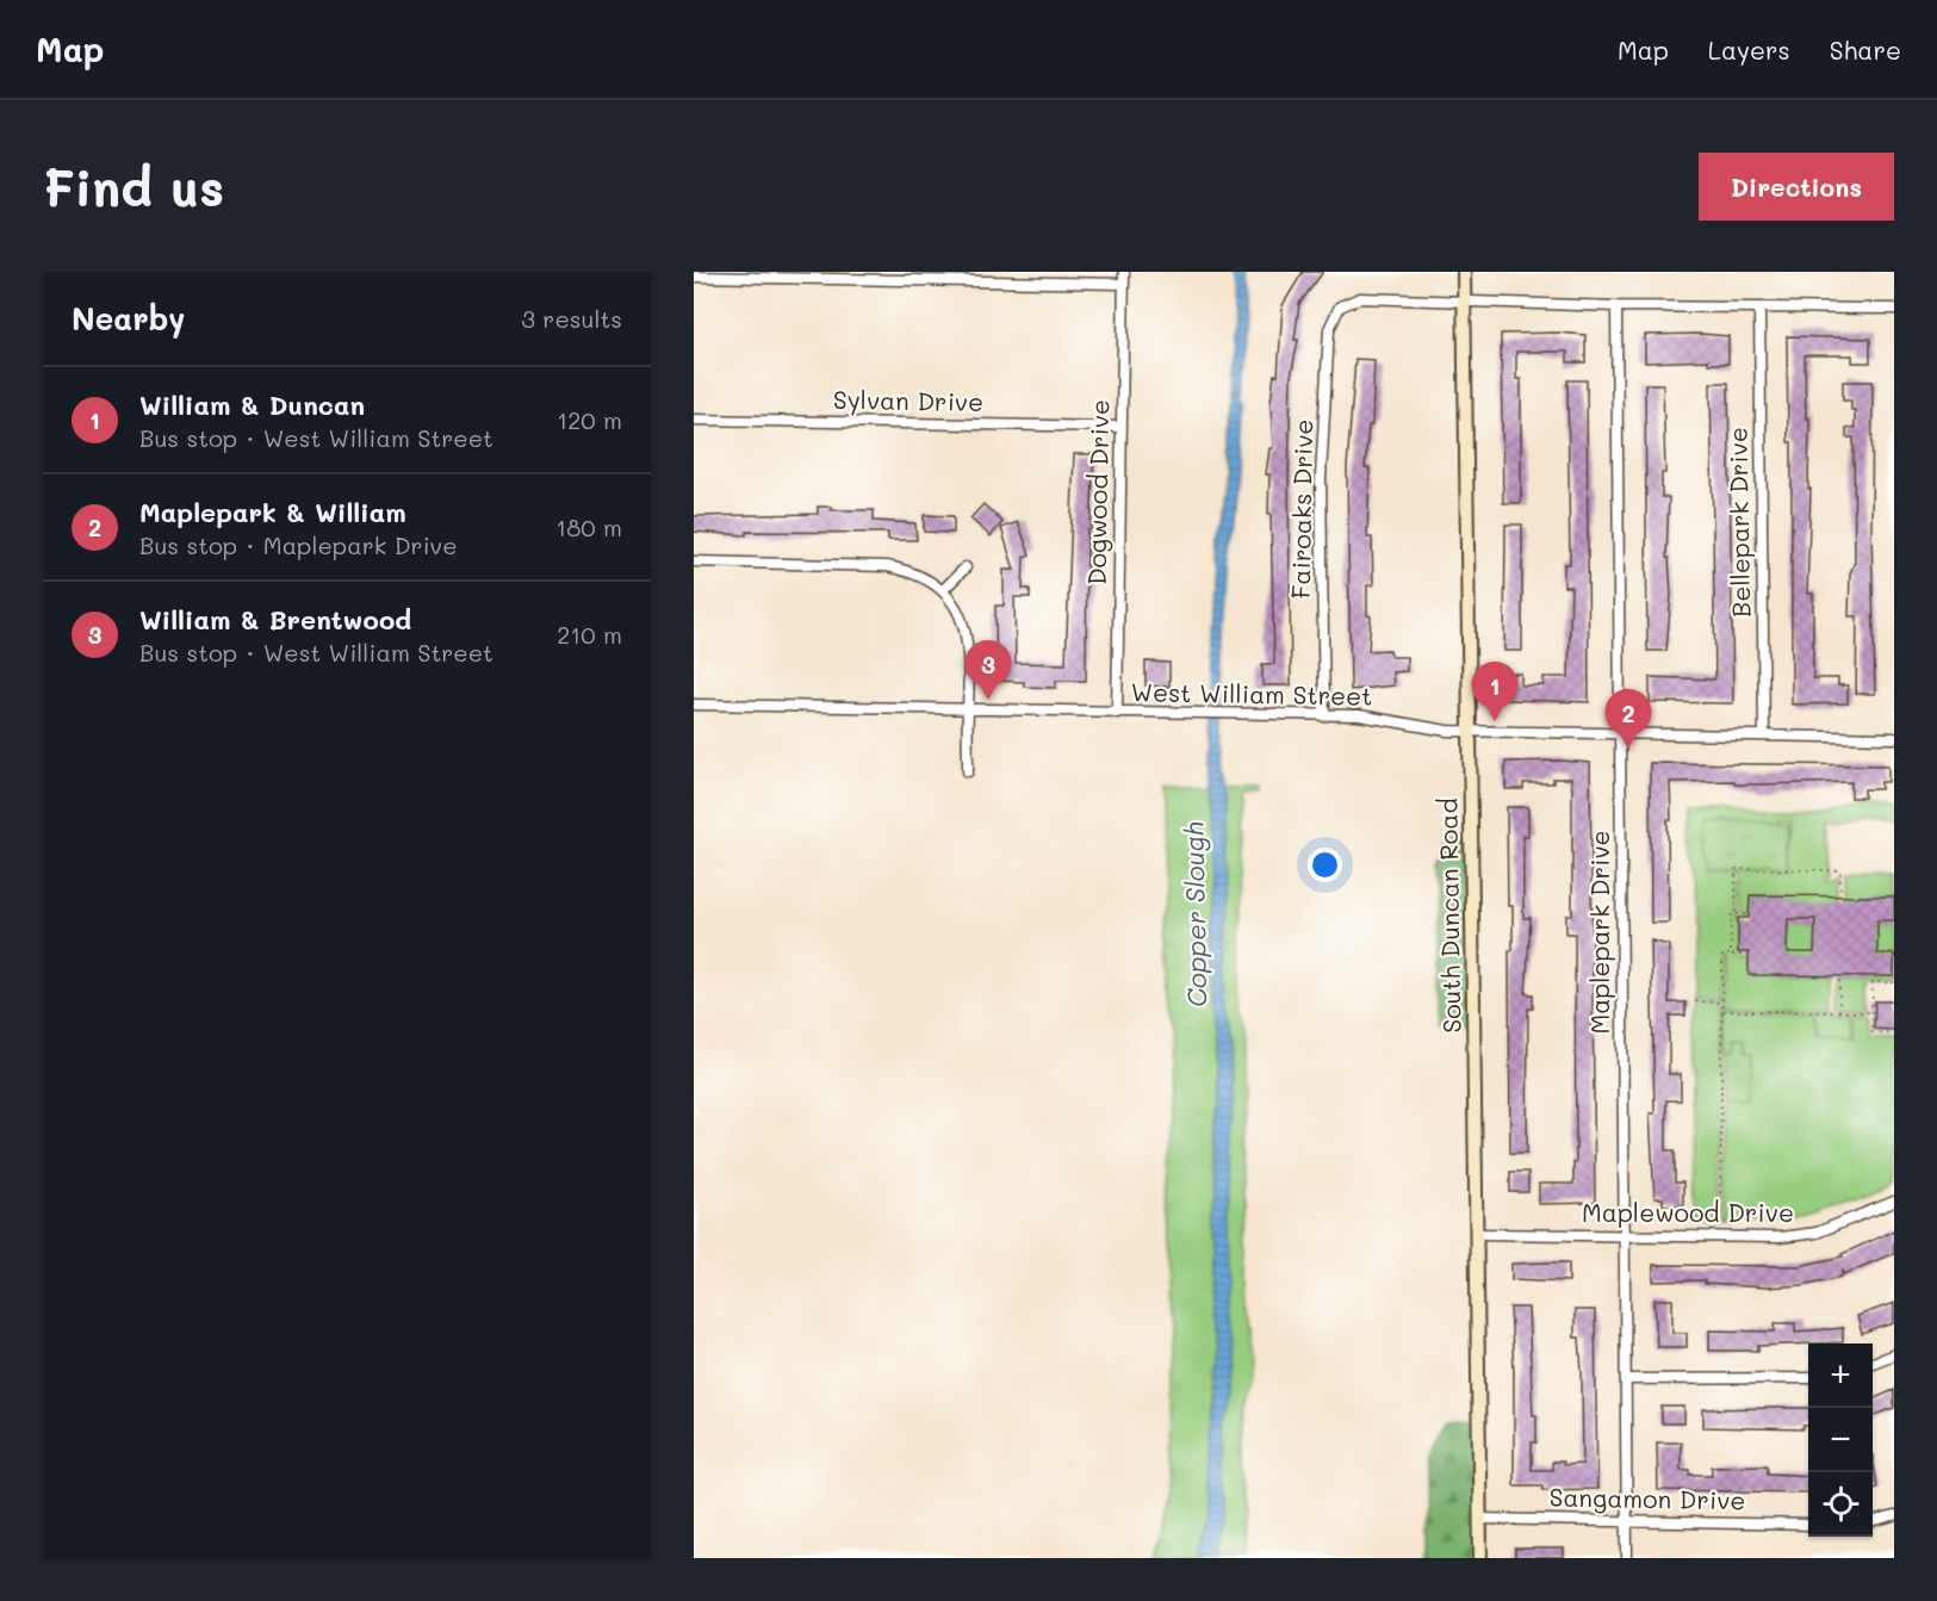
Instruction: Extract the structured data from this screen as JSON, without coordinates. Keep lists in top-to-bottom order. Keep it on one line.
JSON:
{"streets":{"main road":["South Duncan Road"],"street":["Sylvan Drive","Dogwood Drive","Fairoaks Drive","Bellepark Drive","West William Street","Maplepark Drive","Maplewood Drive","Sangamon Drive"]},"crossings":[["Sylvan Drive","Dogwood Drive"],["Dogwood Drive","West William Street"],["Fairoaks Drive","West William Street"],["Fairoaks Drive","South Duncan Road"],["Bellepark Drive","West William Street"],["West William Street","South Duncan Road"],["West William Street","Maplepark Drive"],["South Duncan Road","Maplewood Drive"],["South Duncan Road","Sangamon Drive"],["Maplepark Drive","Maplewood Drive"],["Maplepark Drive","Sangamon Drive"]],"water":["Copper Slough"],"page":{"header":"Map","nav":["Map","Layers","Share"],"buttons":"Directions","title":"Find us","heading":["Nearby","3 results"],"list":[{"mark":"1","name":"William & Duncan","note":"Bus stop · West William Street","value":"120 m"},{"mark":"2","name":"Maplepark & William","note":"Bus stop · Maplepark Drive","value":"180 m"},{"mark":"3","name":"William & Brentwood","note":"Bus stop · West William Street","value":"210 m"}],"pins":["3","1","2"],"map_buttons":["+","−"]}}
